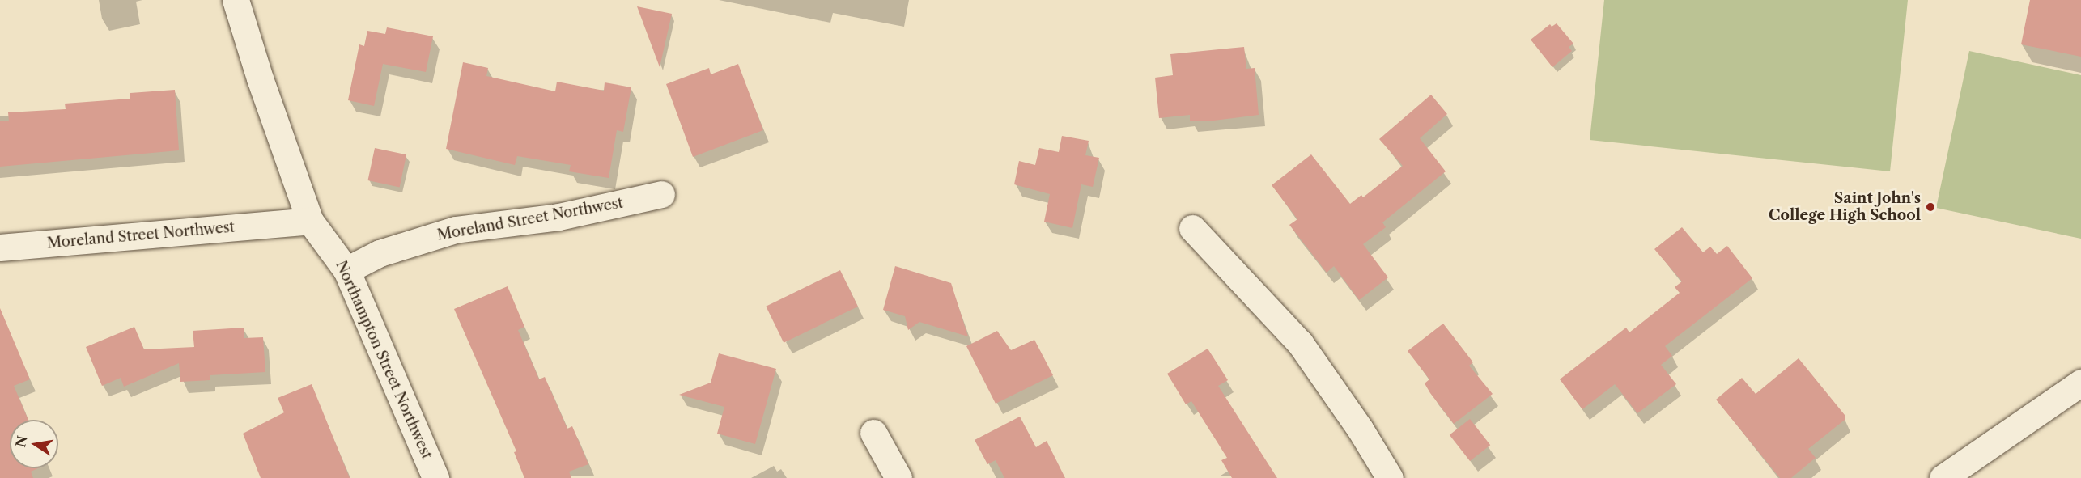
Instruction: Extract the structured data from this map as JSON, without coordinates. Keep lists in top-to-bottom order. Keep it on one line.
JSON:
{"streets":{"street":["Moreland Street Northwest","Northampton Street Northwest"]},"crossings":[["Moreland Street Northwest","Northampton Street Northwest"]],"places":["Saint John's College High School"],"north":"left"}
